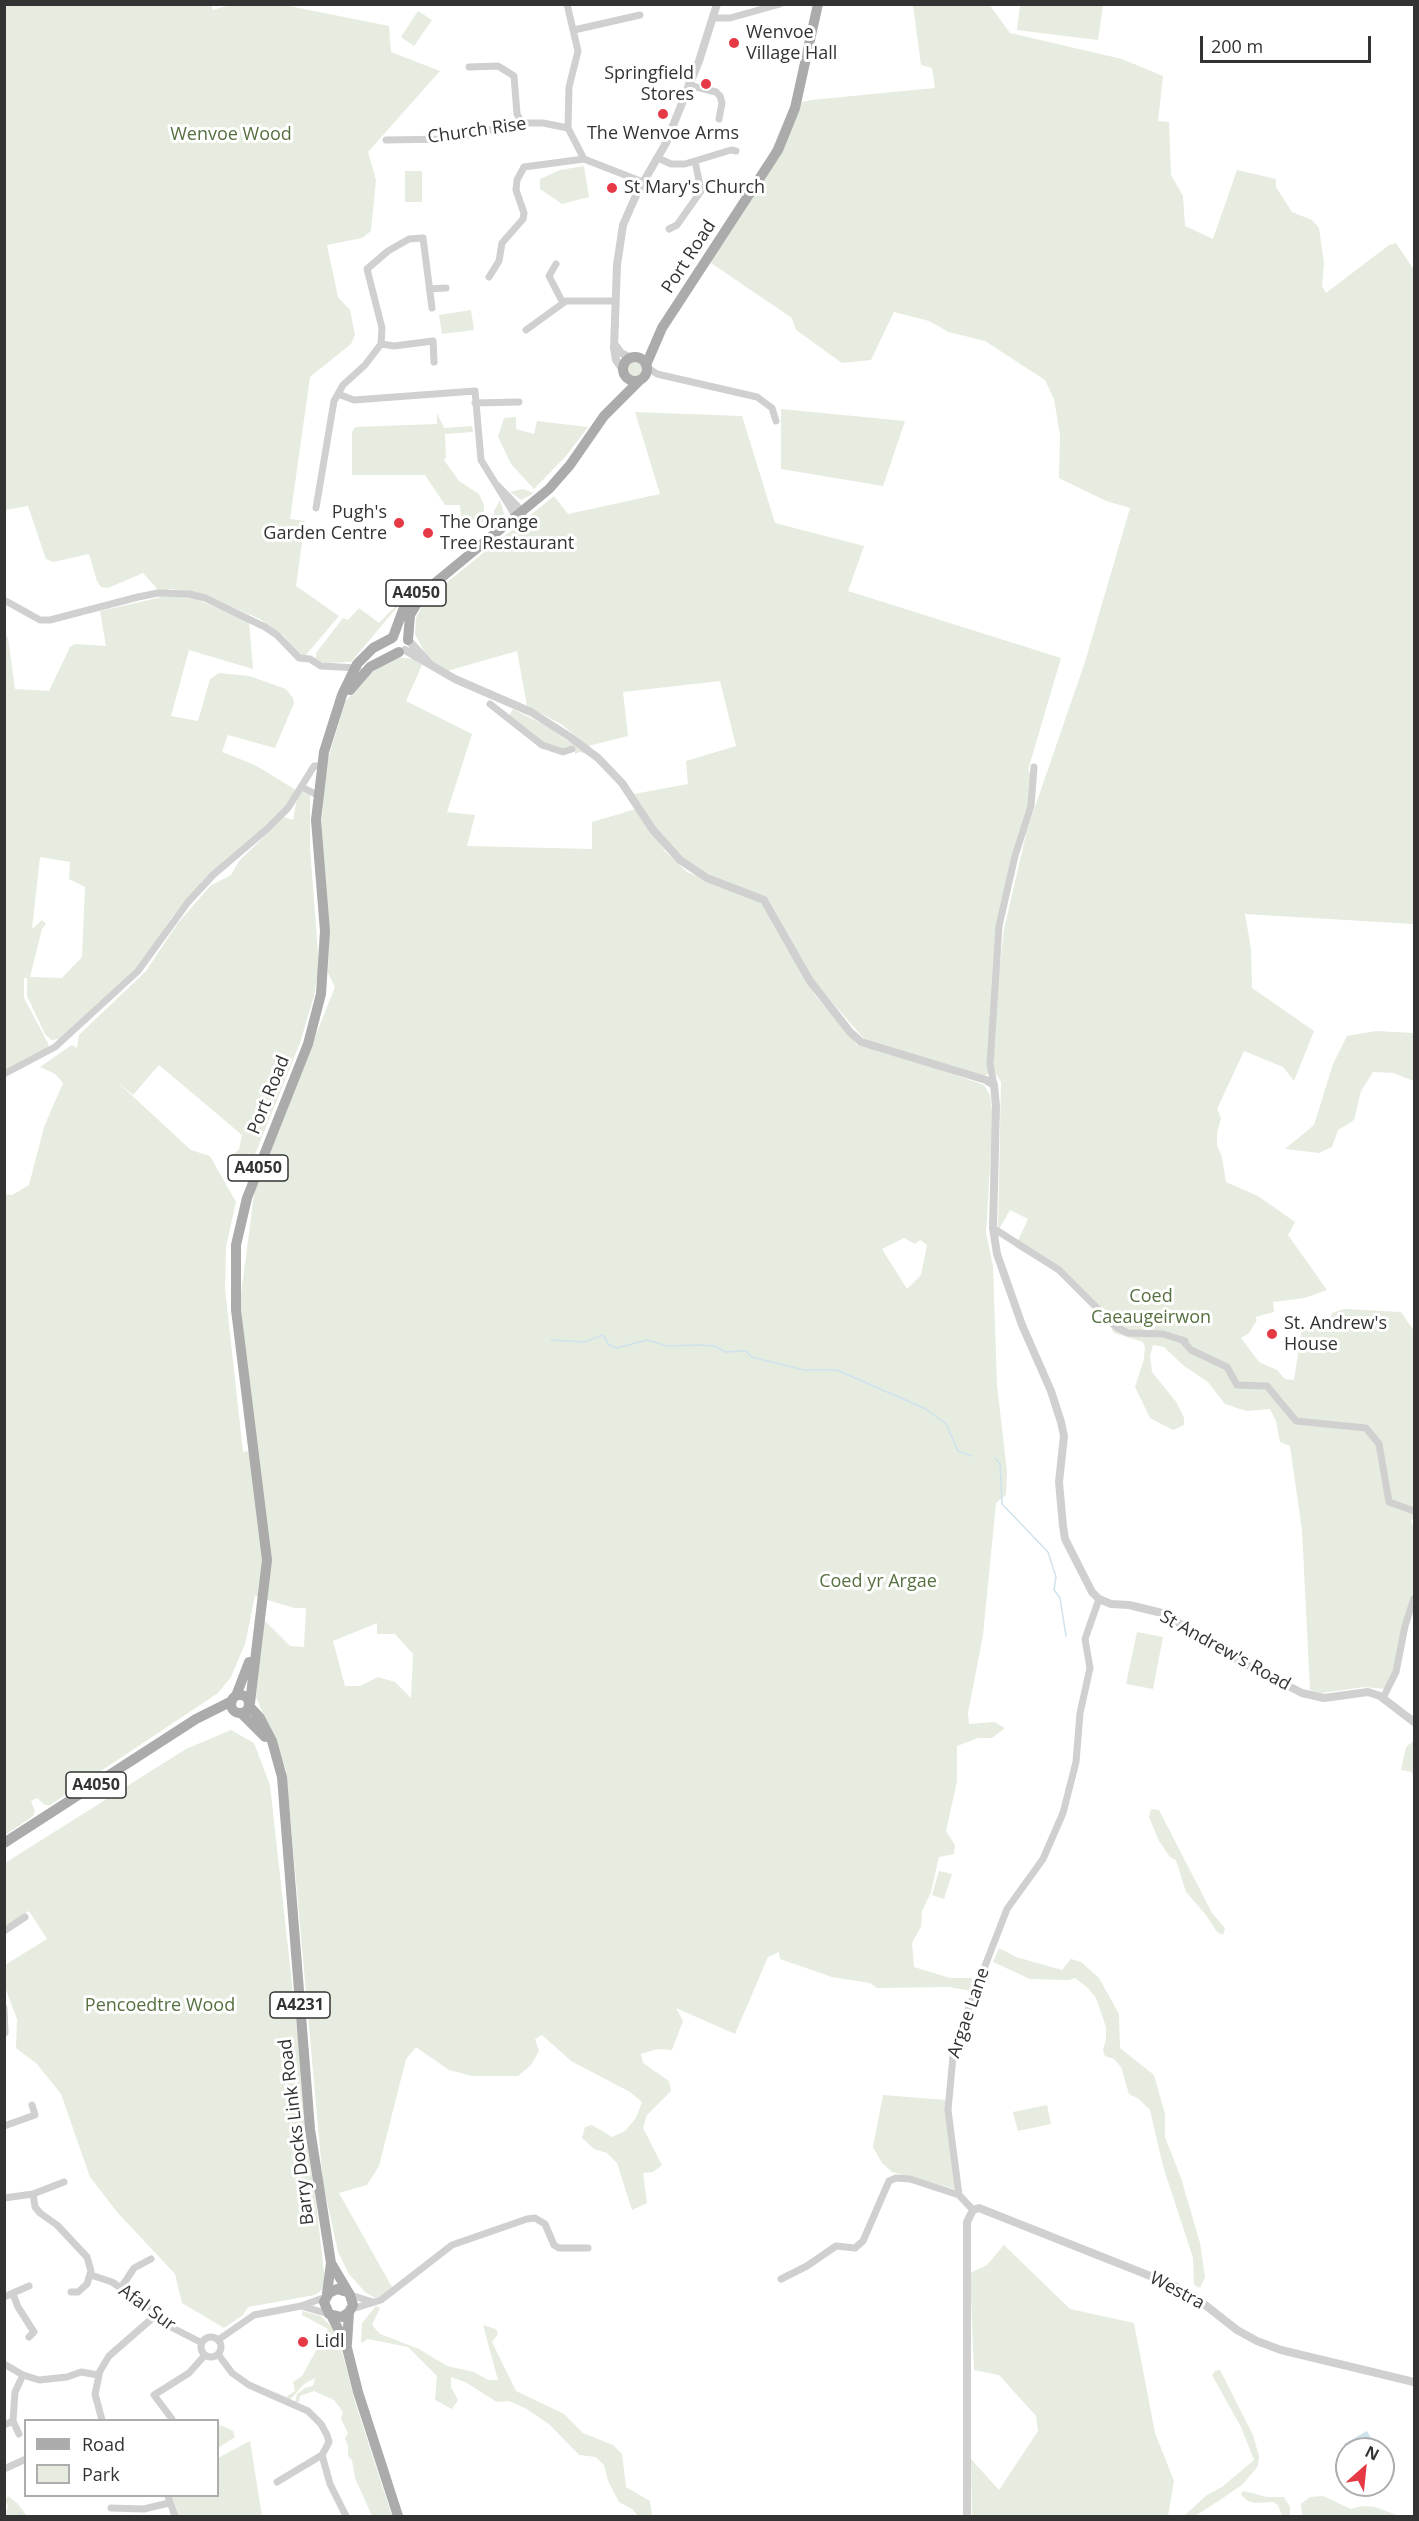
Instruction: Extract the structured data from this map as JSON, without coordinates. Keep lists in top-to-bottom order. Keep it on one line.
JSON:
{"streets":{"main road":["Port Road","A4050","A4231","Barry Docks Link Road"],"street":["Church Rise","St Andrew's Road","Argae Lane","Westra","Afal Sur"]},"crossings":[["Port Road","A4050"],["Port Road","Barry Docks Link Road"],["A4050","Barry Docks Link Road"],["St Andrew's Road","Argae Lane"],["A4231","Barry Docks Link Road"]],"parks":["Wenvoe Wood","Coed Caeaugeirwon","Coed yr Argae","Pencoedtre Wood"],"places":["Wenvoe Village Hall","Springfield Stores","The Wenvoe Arms","St Mary's Church","Pugh's Garden Centre","The Orange Tree Restaurant","St. Andrew's House","Lidl"],"legend":["Road","Park"],"scale_bar":"200 m","north":"top right"}
